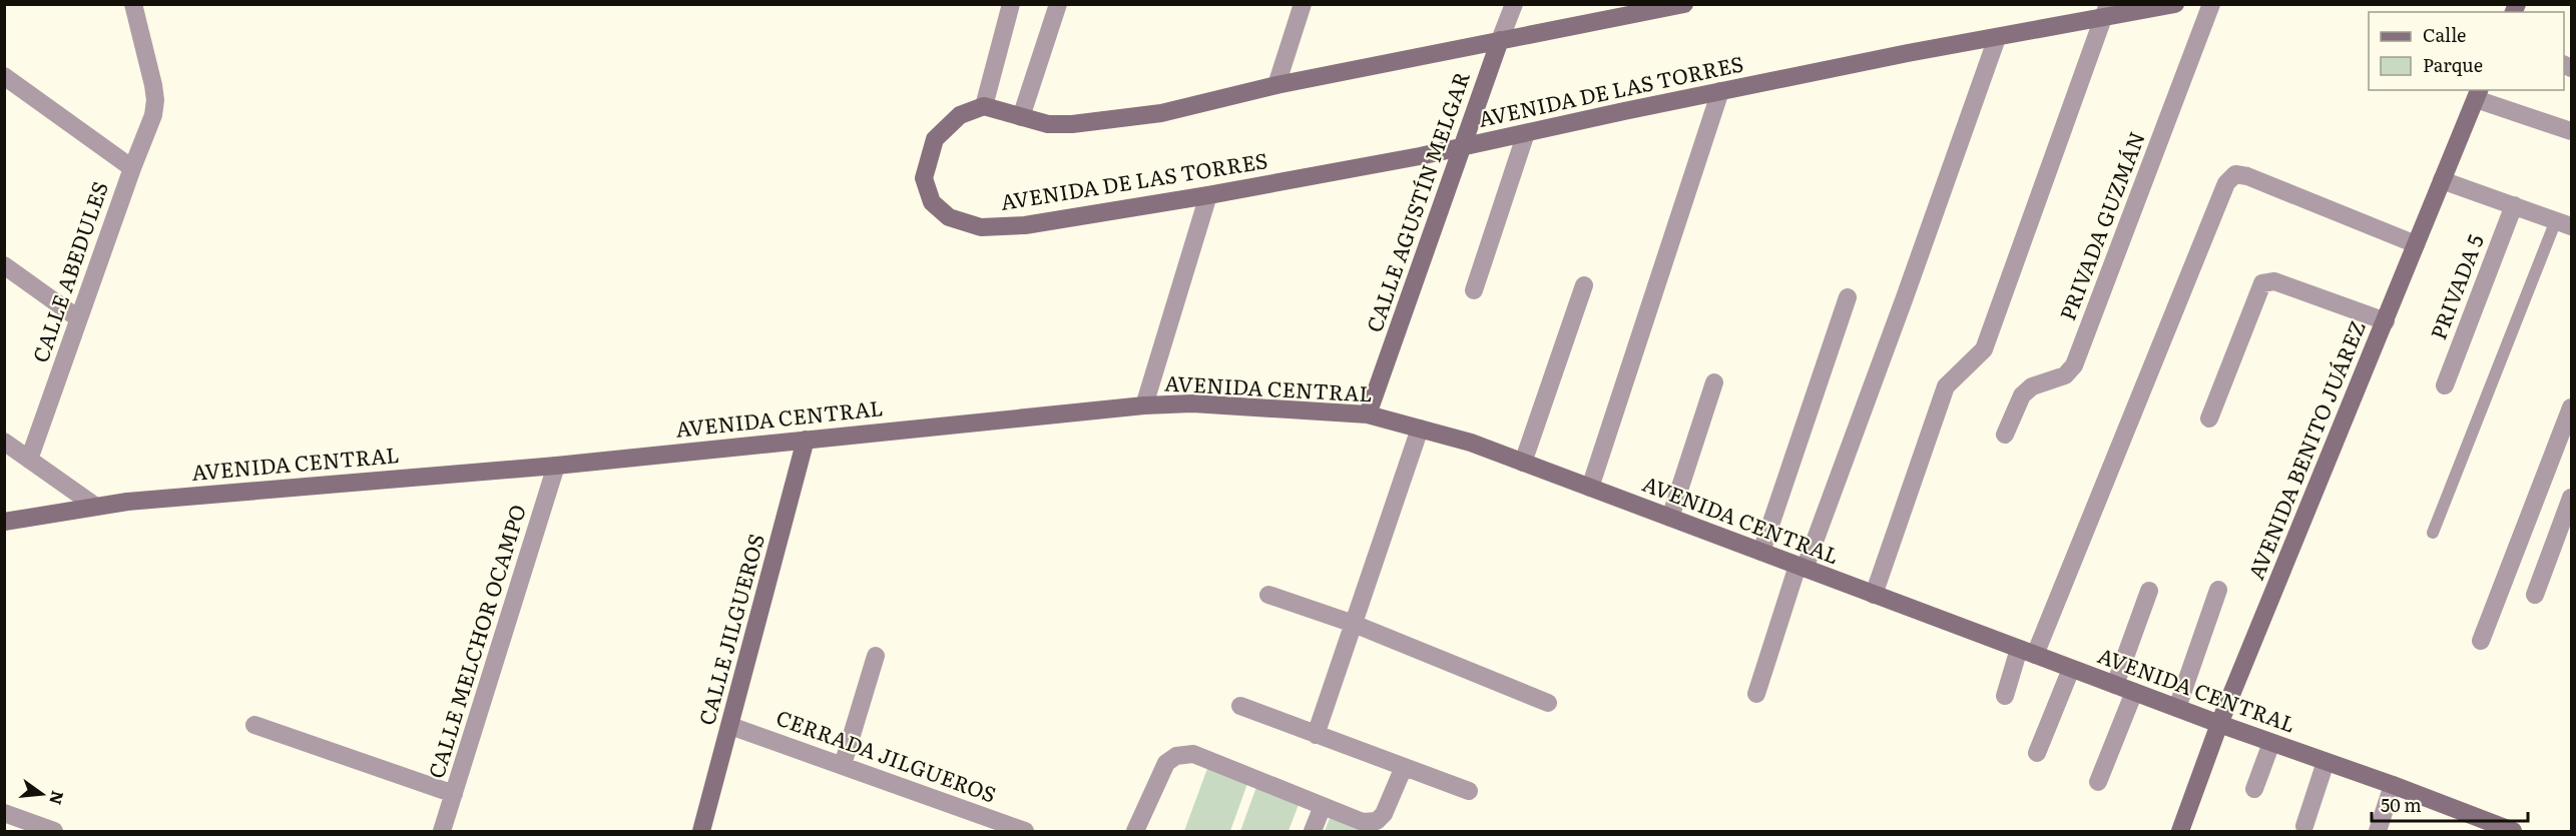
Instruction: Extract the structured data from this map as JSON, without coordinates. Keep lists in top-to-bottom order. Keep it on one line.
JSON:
{"streets":{"main road":["AVENIDA DE LAS TORRES","CALLE AGUSTÍN MELGAR","AVENIDA CENTRAL","AVENIDA BENITO JUÁREZ","CALLE JILGUEROS"],"street":["PRIVADA GUZMÁN","CALLE ABEDULES","PRIVADA 5","CALLE MELCHOR OCAMPO","CERRADA JILGUEROS"]},"crossings":[["AVENIDA DE LAS TORRES","CALLE AGUSTÍN MELGAR"],["CALLE AGUSTÍN MELGAR","AVENIDA CENTRAL"],["AVENIDA CENTRAL","AVENIDA BENITO JUÁREZ"],["AVENIDA CENTRAL","CALLE JILGUEROS"],["AVENIDA CENTRAL","CALLE MELCHOR OCAMPO"],["CALLE JILGUEROS","CERRADA JILGUEROS"]],"legend":["Calle","Parque"],"scale_bar":"50 m","north":"right"}
